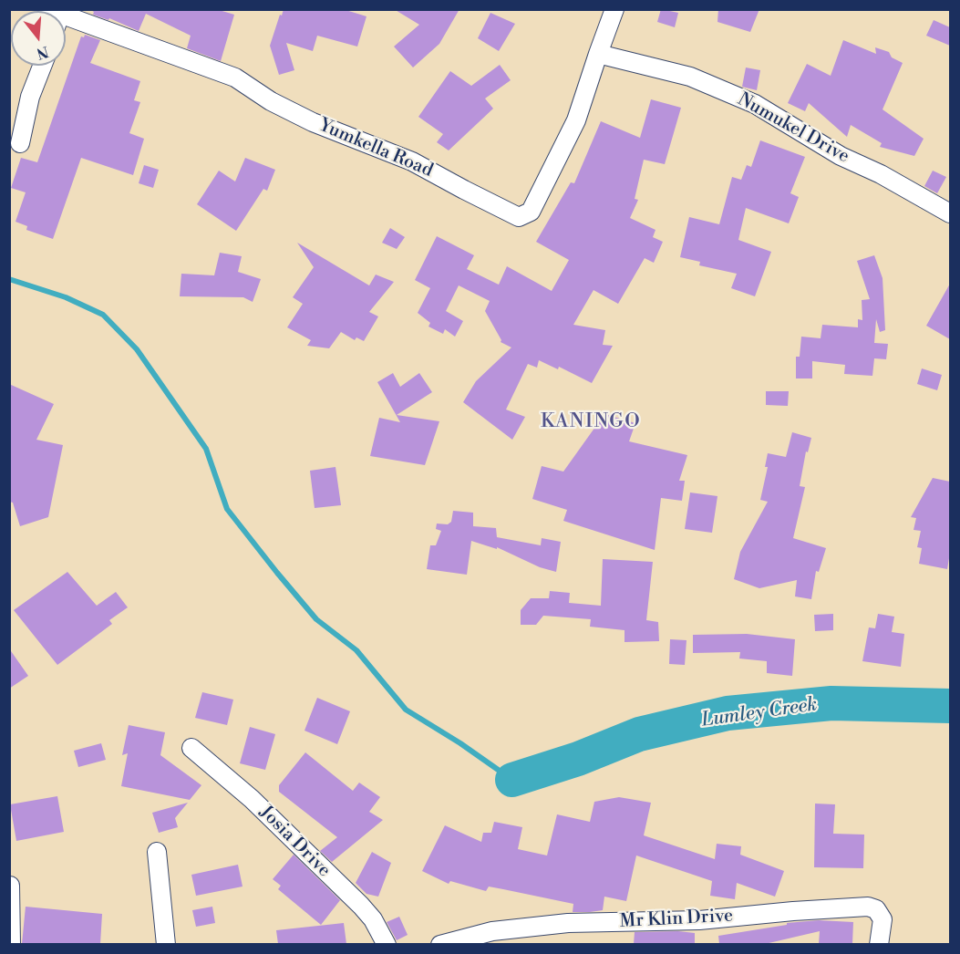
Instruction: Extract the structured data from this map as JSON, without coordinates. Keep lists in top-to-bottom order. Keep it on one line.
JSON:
{"streets":{"street":["Numukel Drive","Yumkella Road","Josia Drive","Mr Klin Drive"]},"crossings":[["Numukel Drive","Yumkella Road"]],"districts":["KANINGO"],"water":["Lumley Creek"],"north":"bottom"}
